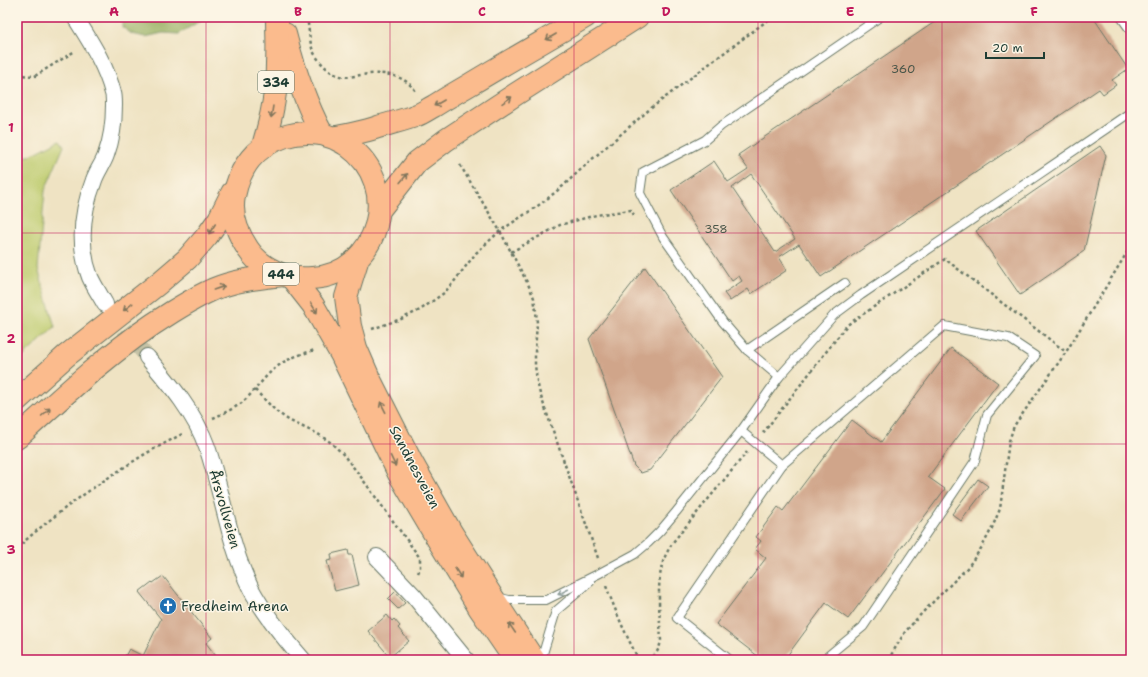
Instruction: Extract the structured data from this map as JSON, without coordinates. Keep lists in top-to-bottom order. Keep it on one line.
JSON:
{"streets":{"main road":["334","444","Sandnesveien"],"street":["Årsvollveien"]},"crossings":[["334","444"],["444","Sandnesveien"]],"places":{"church":["Fredheim Arena"]},"house_numbers":["360","358"],"scale_bar":"20 m","grid":{"columns":["A","B","C","D","E","F"],"rows":["1","2","3"]}}
